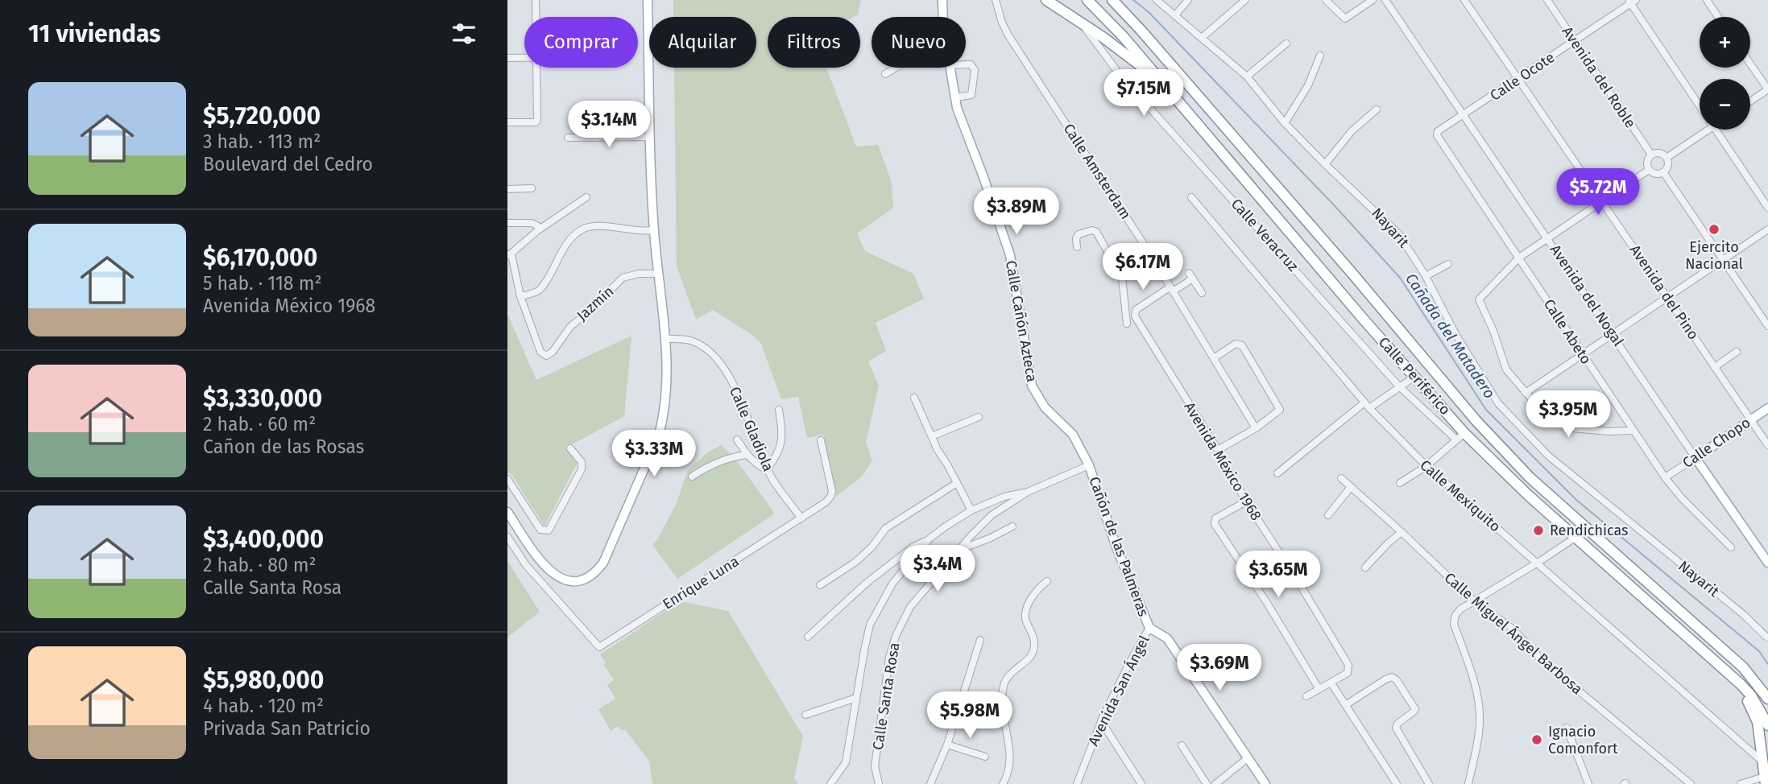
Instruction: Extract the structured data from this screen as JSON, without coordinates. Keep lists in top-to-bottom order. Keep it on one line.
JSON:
{"streets":{"highway":["Calle Periférico"],"main road":["Avenida del Nogal","Calle Cañón Azteca","Calle Chopo","Cañón de las Palmeras"],"street":["Calle Ocote","Avenida del Roble","Calle Amsterdam","Nayarit","Calle Veracruz","Avenida del Pino","Jazmín","Calle Abeto","Calle Gladiola","Avenida México 1968","Calle Mexiquito","Enrique Luna","Calle Miguel Ángel Barbosa","Avenida San Ángel","Calle Santa Rosa"]},"crossings":[["Calle Ocote","Avenida del Roble"],["Calle Ocote","Avenida del Pino"],["Calle Ocote","Avenida del Nogal"],["Calle Ocote","Calle Abeto"],["Calle Amsterdam","Avenida México 1968"],["Calle Veracruz","Calle Periférico"],["Avenida del Pino","Calle Chopo"],["Avenida del Nogal","Calle Chopo"],["Calle Cañón Azteca","Cañón de las Palmeras"],["Calle Cañón Azteca","Calle Santa Rosa"],["Calle Abeto","Calle Chopo"],["Calle Gladiola","Enrique Luna"],["Cañón de las Palmeras","Avenida San Ángel"],["Cañón de las Palmeras","Calle Santa Rosa"]],"water":["Cañada del Matadero"],"places":["Ejercito Nacional","Rendichicas","Ignacio Comonfort"],"page":{"heading":"11 viviendas","map_buttons":["+","−"],"chip":["Comprar","Alquilar","Filtros","Nuevo"],"list":[{"name":"$5,720,000","note":"3 hab. · 113 m² · Boulevard del Cedro"},{"name":"$6,170,000","note":"5 hab. · 118 m² · Avenida México 1968"},{"name":"$3,330,000","note":"2 hab. · 60 m² · Cañon de las Rosas"},{"name":"$3,400,000","note":"2 hab. · 80 m² · Calle Santa Rosa"},{"name":"$5,980,000","note":"4 hab. · 120 m² · Privada San Patricio"}],"price":["$7.15M","$3.14M","$5.72M","$3.89M","$6.17M","$3.95M","$3.33M","$3.4M","$3.65M","$3.69M","$5.98M"]}}
